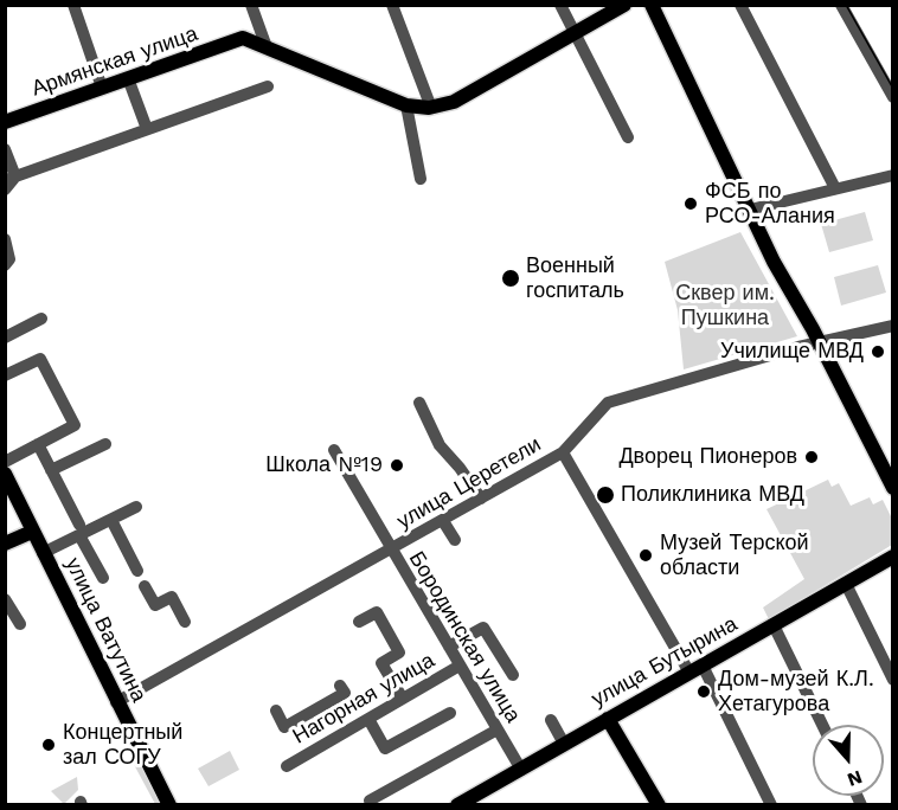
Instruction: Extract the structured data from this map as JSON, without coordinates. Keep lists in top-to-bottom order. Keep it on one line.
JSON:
{"streets":{"main road":["Армянская улица","улица Ватутина","улица Бутырина"],"street":["улица Церетели","Бородинская улица","Нагорная улица"]},"crossings":[["улица Церетели","улица Ватутина"],["улица Церетели","Бородинская улица"],["Бородинская улица","улица Бутырина"],["Бородинская улица","Нагорная улица"]],"parks":["Сквер им. Пушкина"],"places":["ФСБ по РСО-Алания","Военный госпиталь","Училище МВД","Дворец Пионеров","Школа №19","Поликлиника МВД","Музей Терской области","Дом-музей К.Л. Хетагурова","Концертный зал СОГУ"],"north":"bottom"}
